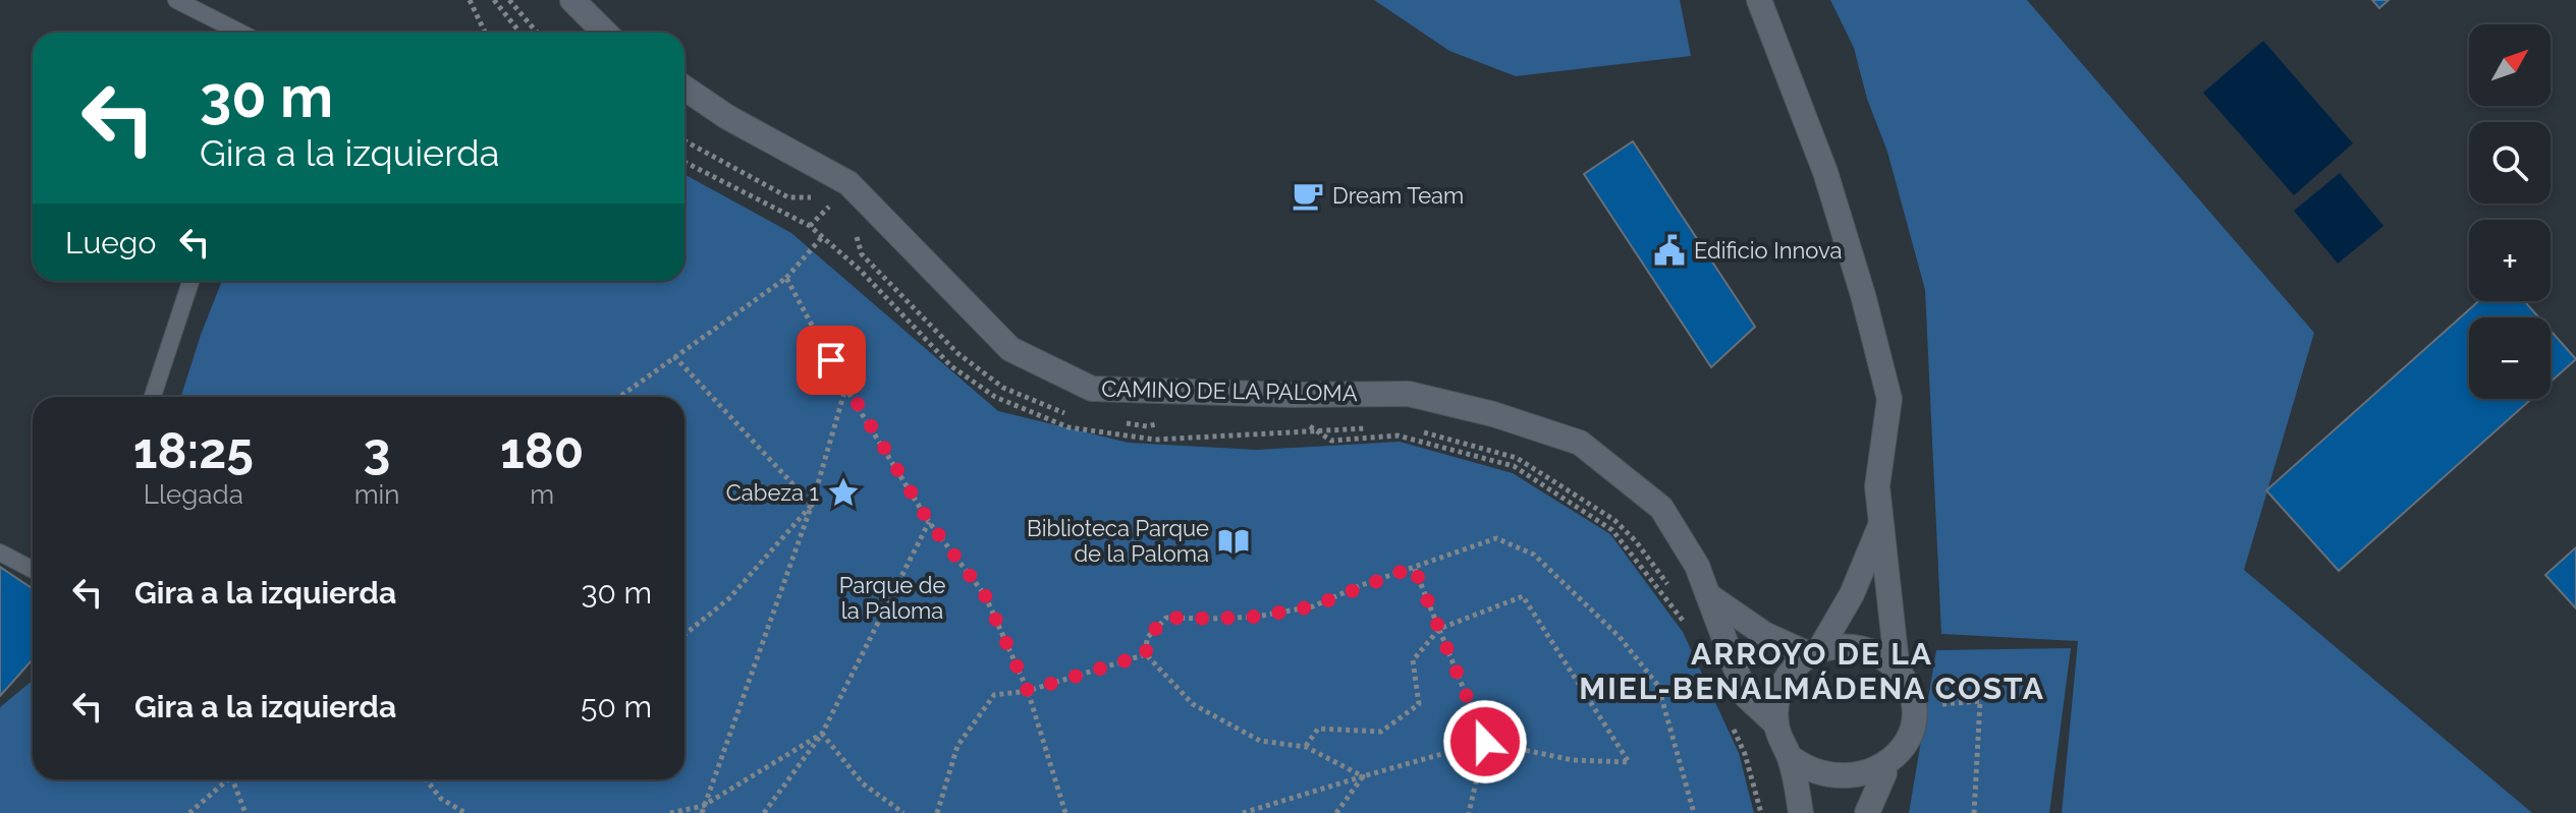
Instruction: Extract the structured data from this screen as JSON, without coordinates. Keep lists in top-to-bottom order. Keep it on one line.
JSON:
{"streets":{"street":["CAMINO DE LA PALOMA"]},"districts":["ARROYO DE LA MIEL-BENALMÁDENA COSTA"],"parks":["Parque de la Paloma"],"places":{"cafe":["Dream Team"],"public building":["Edificio Innova"],"place":["Cabeza 1"],"library":["Biblioteca Parque de la Paloma"]},"north":"top right","page":{"map_buttons":["+","−"],"turn":["30 m","Gira a la izquierda"],"then":"Luego","eta":["18:25","Llegada","3","min","180","m"],"list":[{"name":"Gira a la izquierda","value":"30 m"},{"name":"Gira a la izquierda","value":"50 m"}]}}
